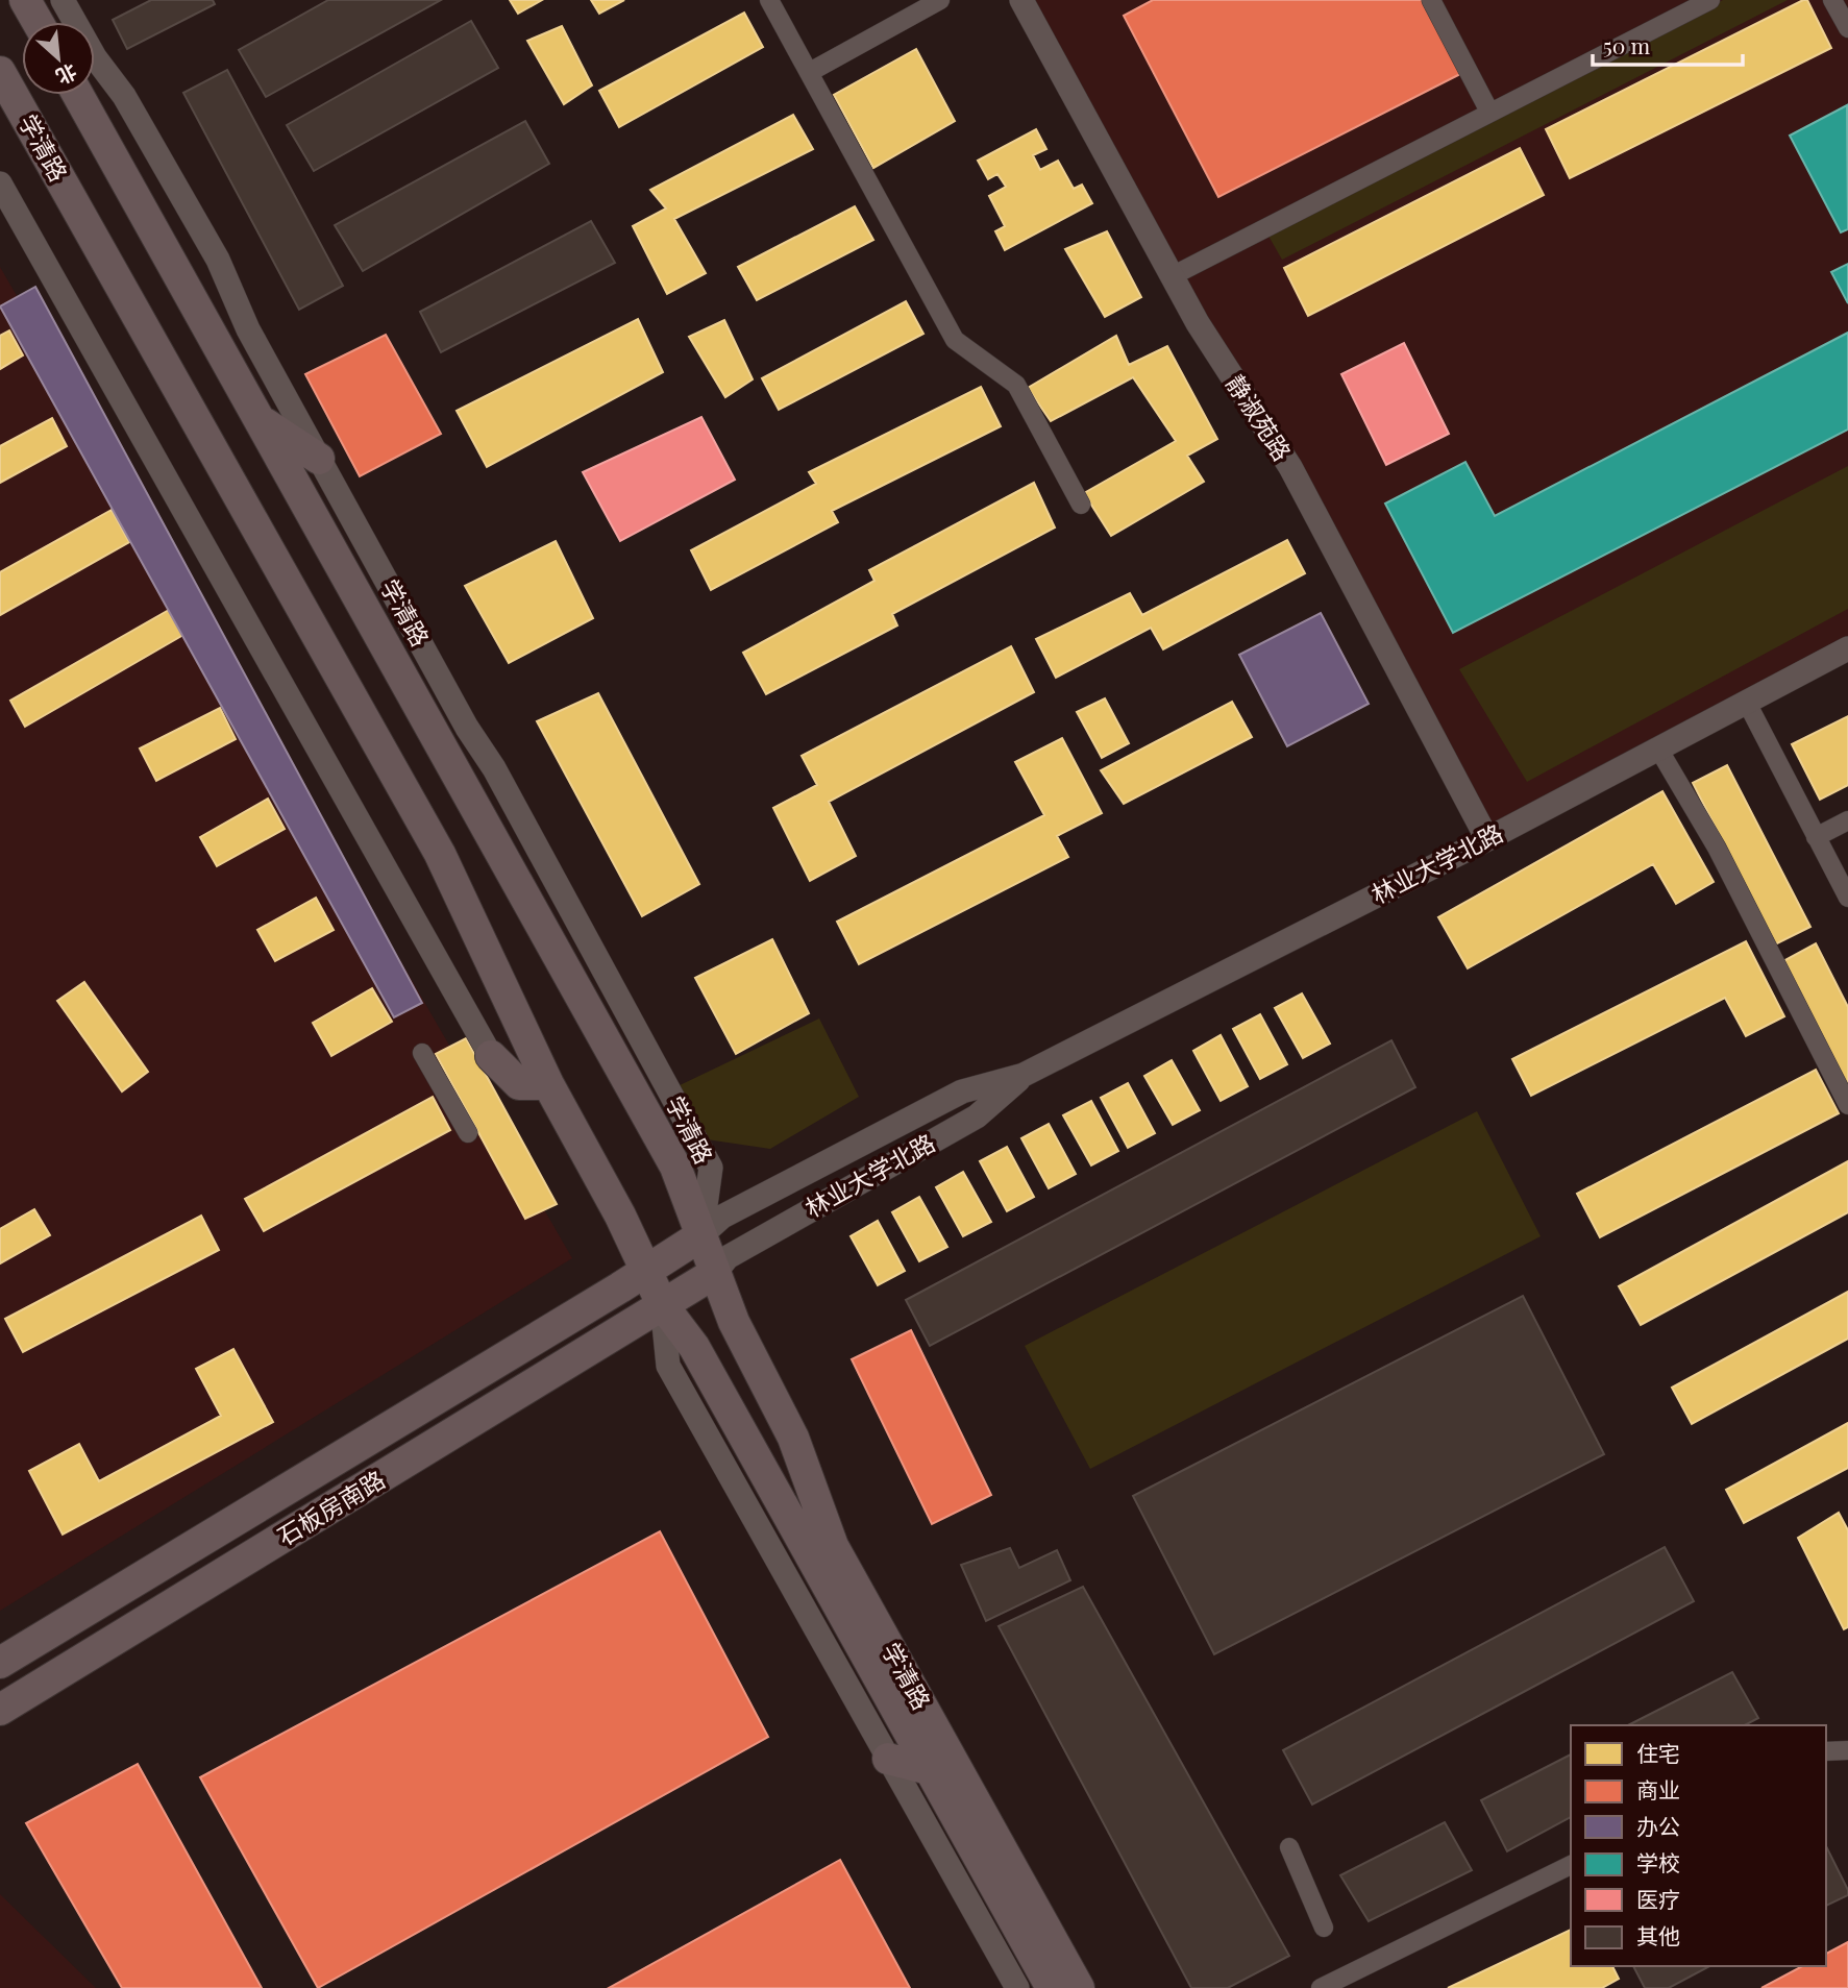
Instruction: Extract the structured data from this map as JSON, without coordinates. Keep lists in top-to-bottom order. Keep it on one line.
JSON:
{"streets":{"main road":["学清路","石板房南路"],"street":["静淑苑路","林业大学北路"]},"crossings":[["学清路","林业大学北路"],["学清路","石板房南路"],["静淑苑路","林业大学北路"],["林业大学北路","石板房南路"]],"legend":["住宅","商业","办公","学校","医疗","其他"],"scale_bar":"50 m","north":"bottom right"}
